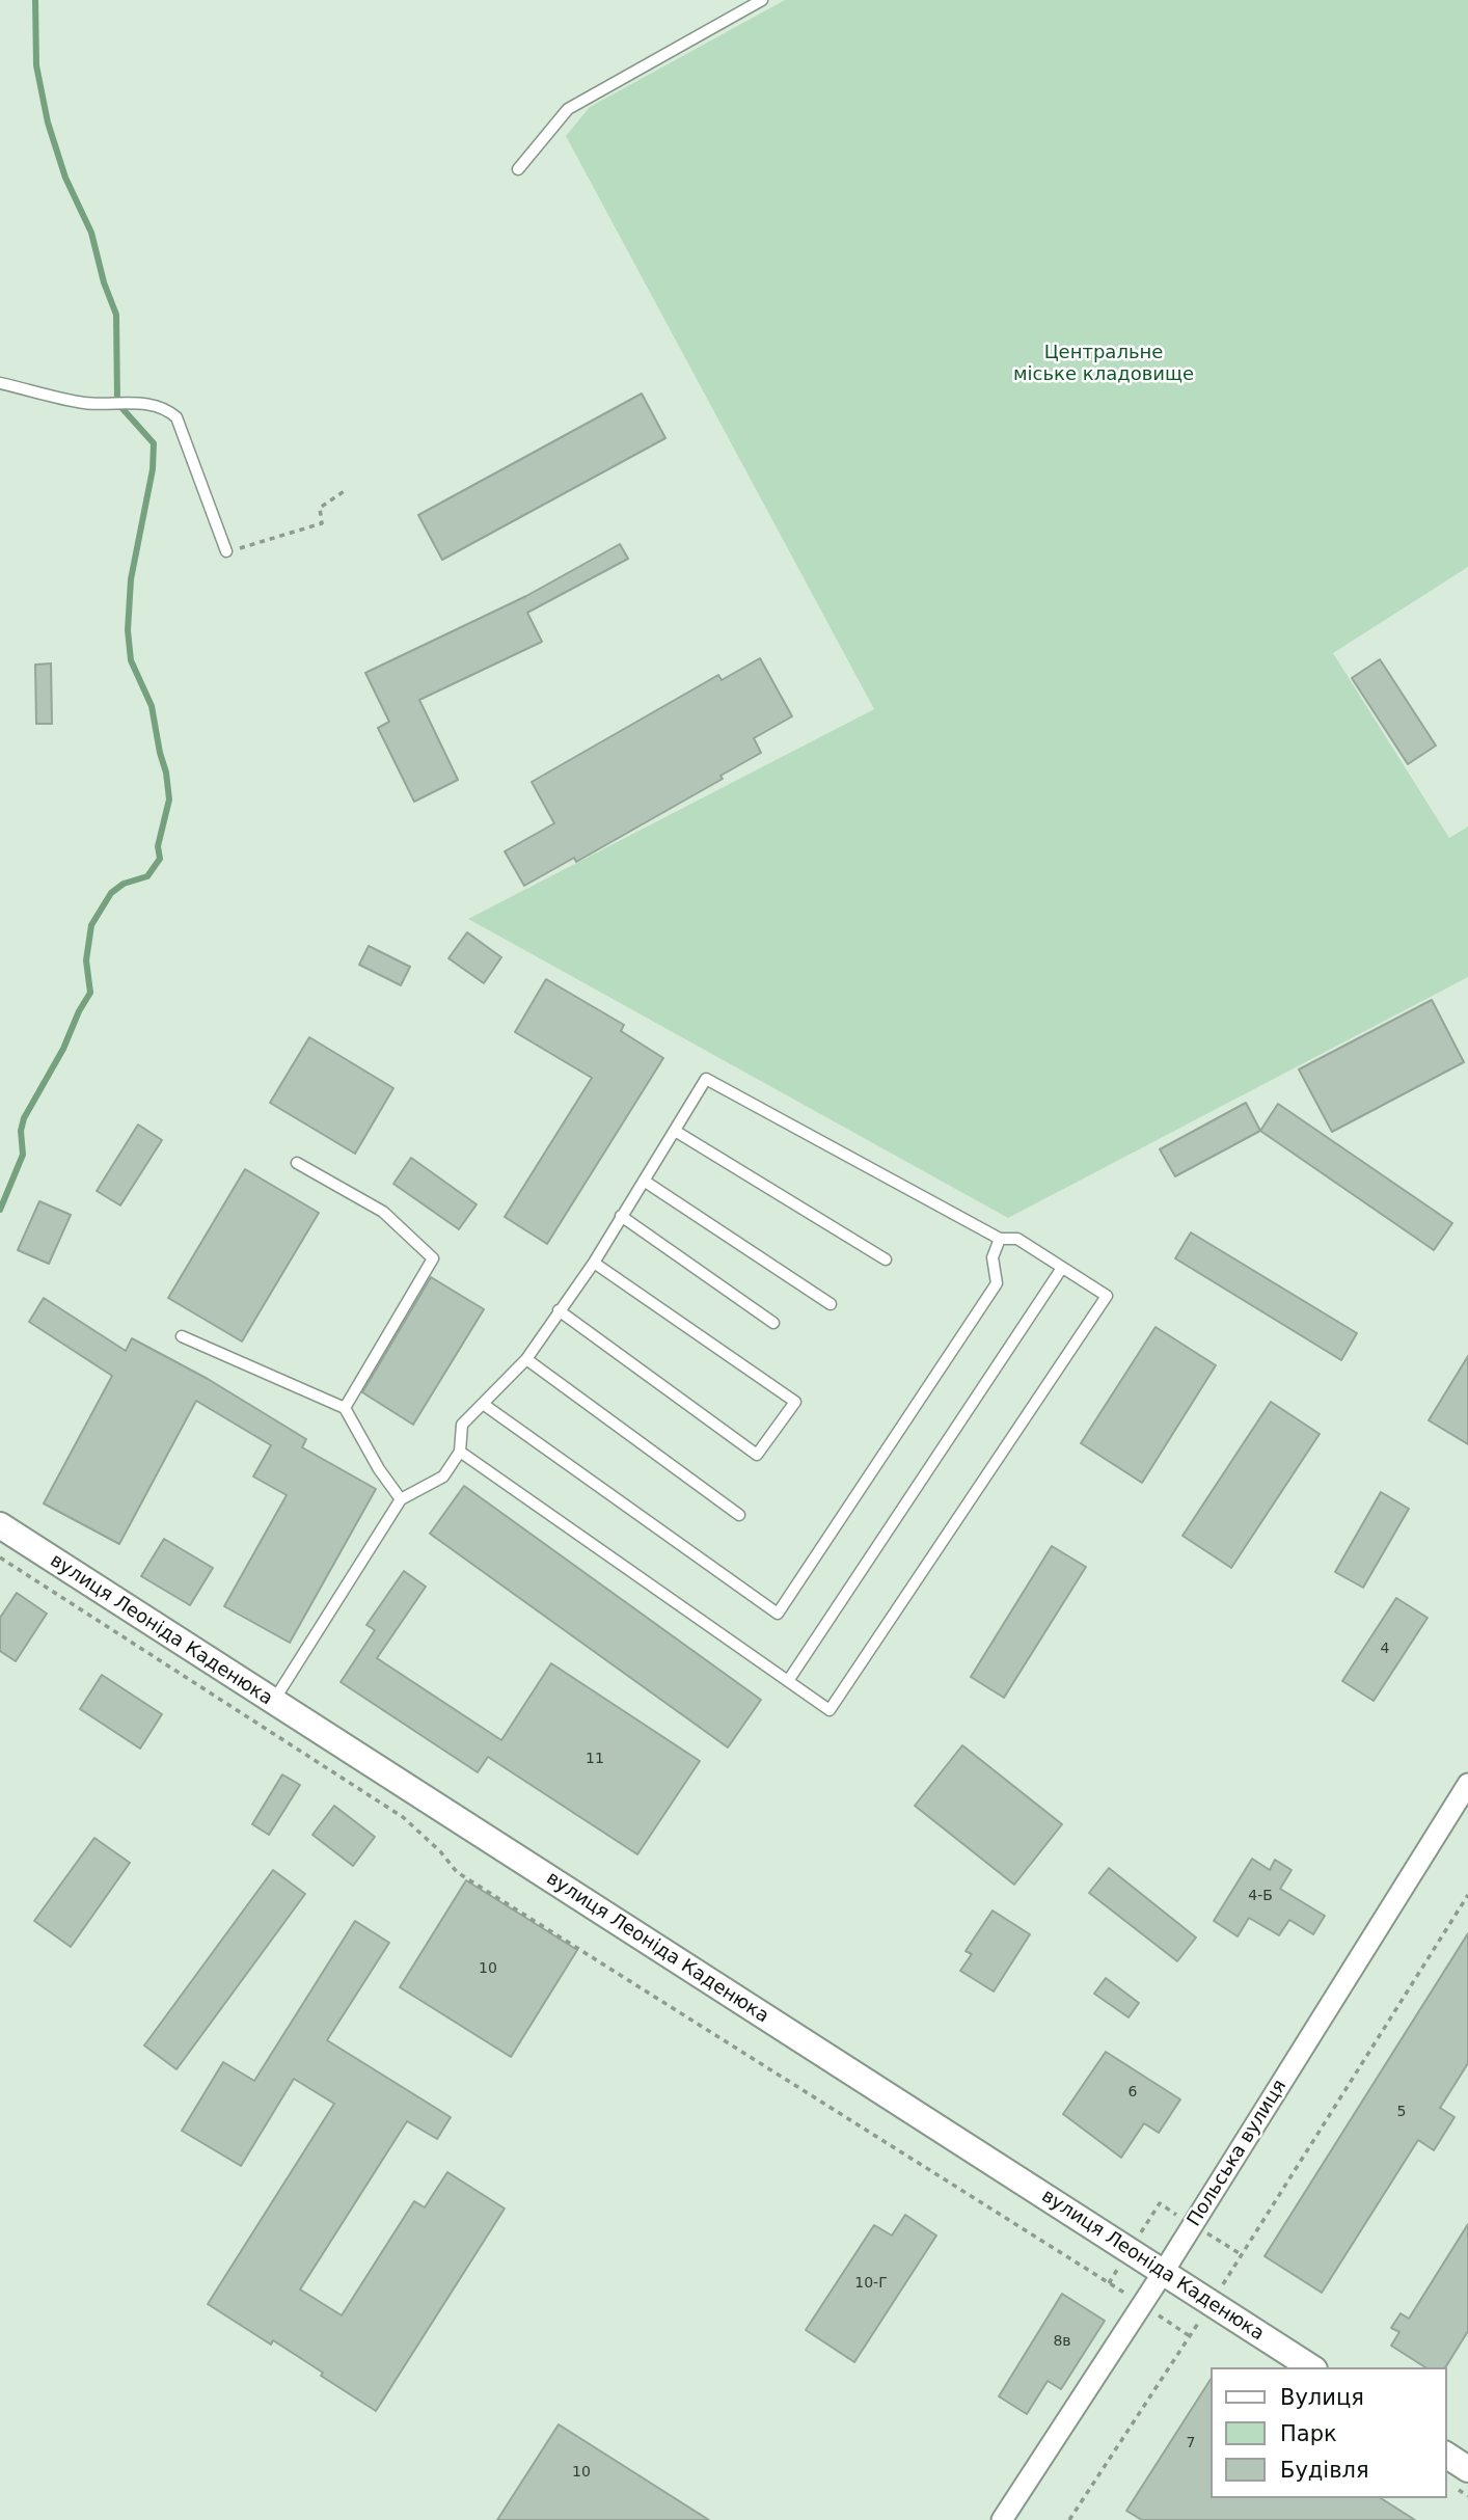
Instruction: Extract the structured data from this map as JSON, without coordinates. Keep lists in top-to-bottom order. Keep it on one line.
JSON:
{"streets":{"street":["вулиця Леоніда Каденюка","Польська вулиця"]},"crossings":[["вулиця Леоніда Каденюка","Польська вулиця"]],"parks":["Центральне міське кладовище"],"house_numbers":["4","11","4-Б","10","6","5","10-Г","8в","7","10"],"legend":["Вулиця","Парк","Будівля"]}
